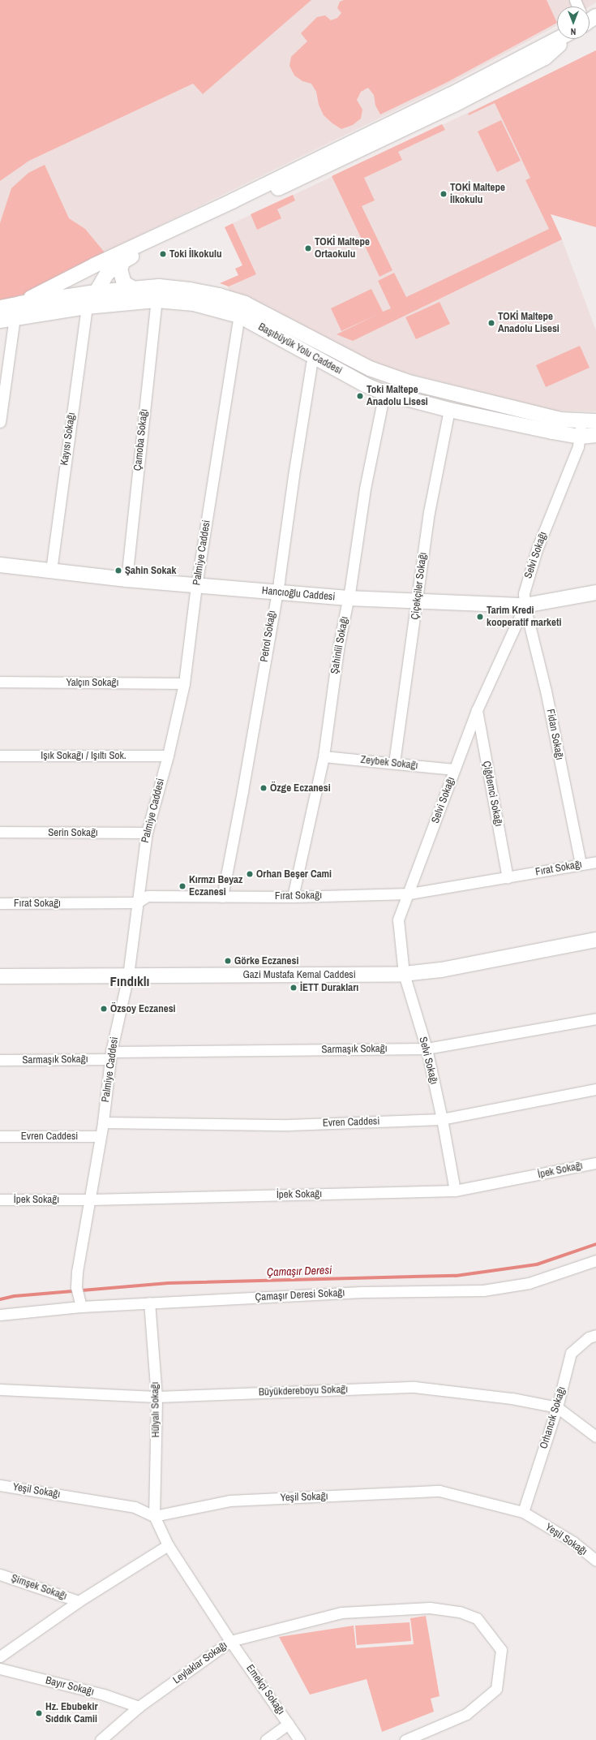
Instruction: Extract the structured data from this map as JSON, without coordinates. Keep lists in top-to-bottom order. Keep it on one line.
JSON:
{"streets":{"street":["Başıbüyük Yolu Caddesi","Kayısı Sokağı","Çamoba Sokağı","Palmiye Caddesi","Selvi Sokağı","Çiçekçiler Sokağı","Hancıoğlu Caddesi","Petrol Sokağı","Şahinlil Sokağı","Yalçın Sokağı","Fidan Sokağı","Işık Sokağı / Işıltı Sok.","Zeybek Sokağı","Çiğdemci Sokağı","Serin Sokağı","Fırat Sokağı","Gazi Mustafa Kemal Caddesi","Sarmaşık Sokağı","Evren Caddesi","İpek Sokağı","Çamaşır Deresi Sokağı","Büyükdereboyu Sokağı","Hülyalı Sokağı","Orhancık Sokağı","Yeşil Sokağı","Şimşek Sokağı","Leylaklar Sokağı","Bayır Sokağı","Emekçi Sokağı"]},"crossings":[["Başıbüyük Yolu Caddesi","Kayısı Sokağı"],["Başıbüyük Yolu Caddesi","Çamoba Sokağı"],["Başıbüyük Yolu Caddesi","Palmiye Caddesi"],["Başıbüyük Yolu Caddesi","Selvi Sokağı"],["Başıbüyük Yolu Caddesi","Çiçekçiler Sokağı"],["Başıbüyük Yolu Caddesi","Petrol Sokağı"],["Başıbüyük Yolu Caddesi","Şahinlil Sokağı"],["Kayısı Sokağı","Hancıoğlu Caddesi"],["Çamoba Sokağı","Hancıoğlu Caddesi"],["Palmiye Caddesi","Hancıoğlu Caddesi"],["Palmiye Caddesi","Yalçın Sokağı"],["Palmiye Caddesi","Işık Sokağı / Işıltı Sok."],["Palmiye Caddesi","Serin Sokağı"],["Palmiye Caddesi","Fırat Sokağı"],["Palmiye Caddesi","Gazi Mustafa Kemal Caddesi"],["Palmiye Caddesi","Sarmaşık Sokağı"],["Palmiye Caddesi","Evren Caddesi"],["Palmiye Caddesi","İpek Sokağı"],["Palmiye Caddesi","Çamaşır Deresi Sokağı"],["Selvi Sokağı","Hancıoğlu Caddesi"],["Selvi Sokağı","Fidan Sokağı"],["Selvi Sokağı","Zeybek Sokağı"],["Selvi Sokağı","Çiğdemci Sokağı"],["Selvi Sokağı","Fırat Sokağı"],["Selvi Sokağı","Gazi Mustafa Kemal Caddesi"],["Selvi Sokağı","Sarmaşık Sokağı"],["Selvi Sokağı","Evren Caddesi"],["Selvi Sokağı","İpek Sokağı"],["Çiçekçiler Sokağı","Hancıoğlu Caddesi"],["Çiçekçiler Sokağı","Zeybek Sokağı"],["Hancıoğlu Caddesi","Petrol Sokağı"],["Hancıoğlu Caddesi","Şahinlil Sokağı"],["Hancıoğlu Caddesi","Fidan Sokağı"],["Petrol Sokağı","Fırat Sokağı"],["Şahinlil Sokağı","Zeybek Sokağı"],["Şahinlil Sokağı","Fırat Sokağı"],["Fidan Sokağı","Fırat Sokağı"],["Çiğdemci Sokağı","Fırat Sokağı"],["Çamaşır Deresi Sokağı","Hülyalı Sokağı"],["Büyükdereboyu Sokağı","Hülyalı Sokağı"],["Büyükdereboyu Sokağı","Orhancık Sokağı"],["Hülyalı Sokağı","Yeşil Sokağı"],["Hülyalı Sokağı","Leylaklar Sokağı"],["Orhancık Sokağı","Yeşil Sokağı"],["Yeşil Sokağı","Leylaklar Sokağı"],["Leylaklar Sokağı","Bayır Sokağı"],["Leylaklar Sokağı","Emekçi Sokağı"]],"districts":["Fındıklı"],"water":["Çamaşır Deresi"],"places":["TOKİ Maltepe İlkokulu","TOKİ Maltepe Ortaokulu","Toki İlkokulu","TOKİ Maltepe Anadolu Lisesi","Toki Maltepe Anadolu Lisesi","Şahin Sokak","Tarim Kredi kooperatif marketi","Özge Eczanesi","Orhan Beşer Cami","Kırmzı Beyaz Eczanesi","Görke Eczanesi","İETT Durakları","Özsoy Eczanesi","Hz. Ebubekir Sıddık Camii"],"north":"bottom"}
